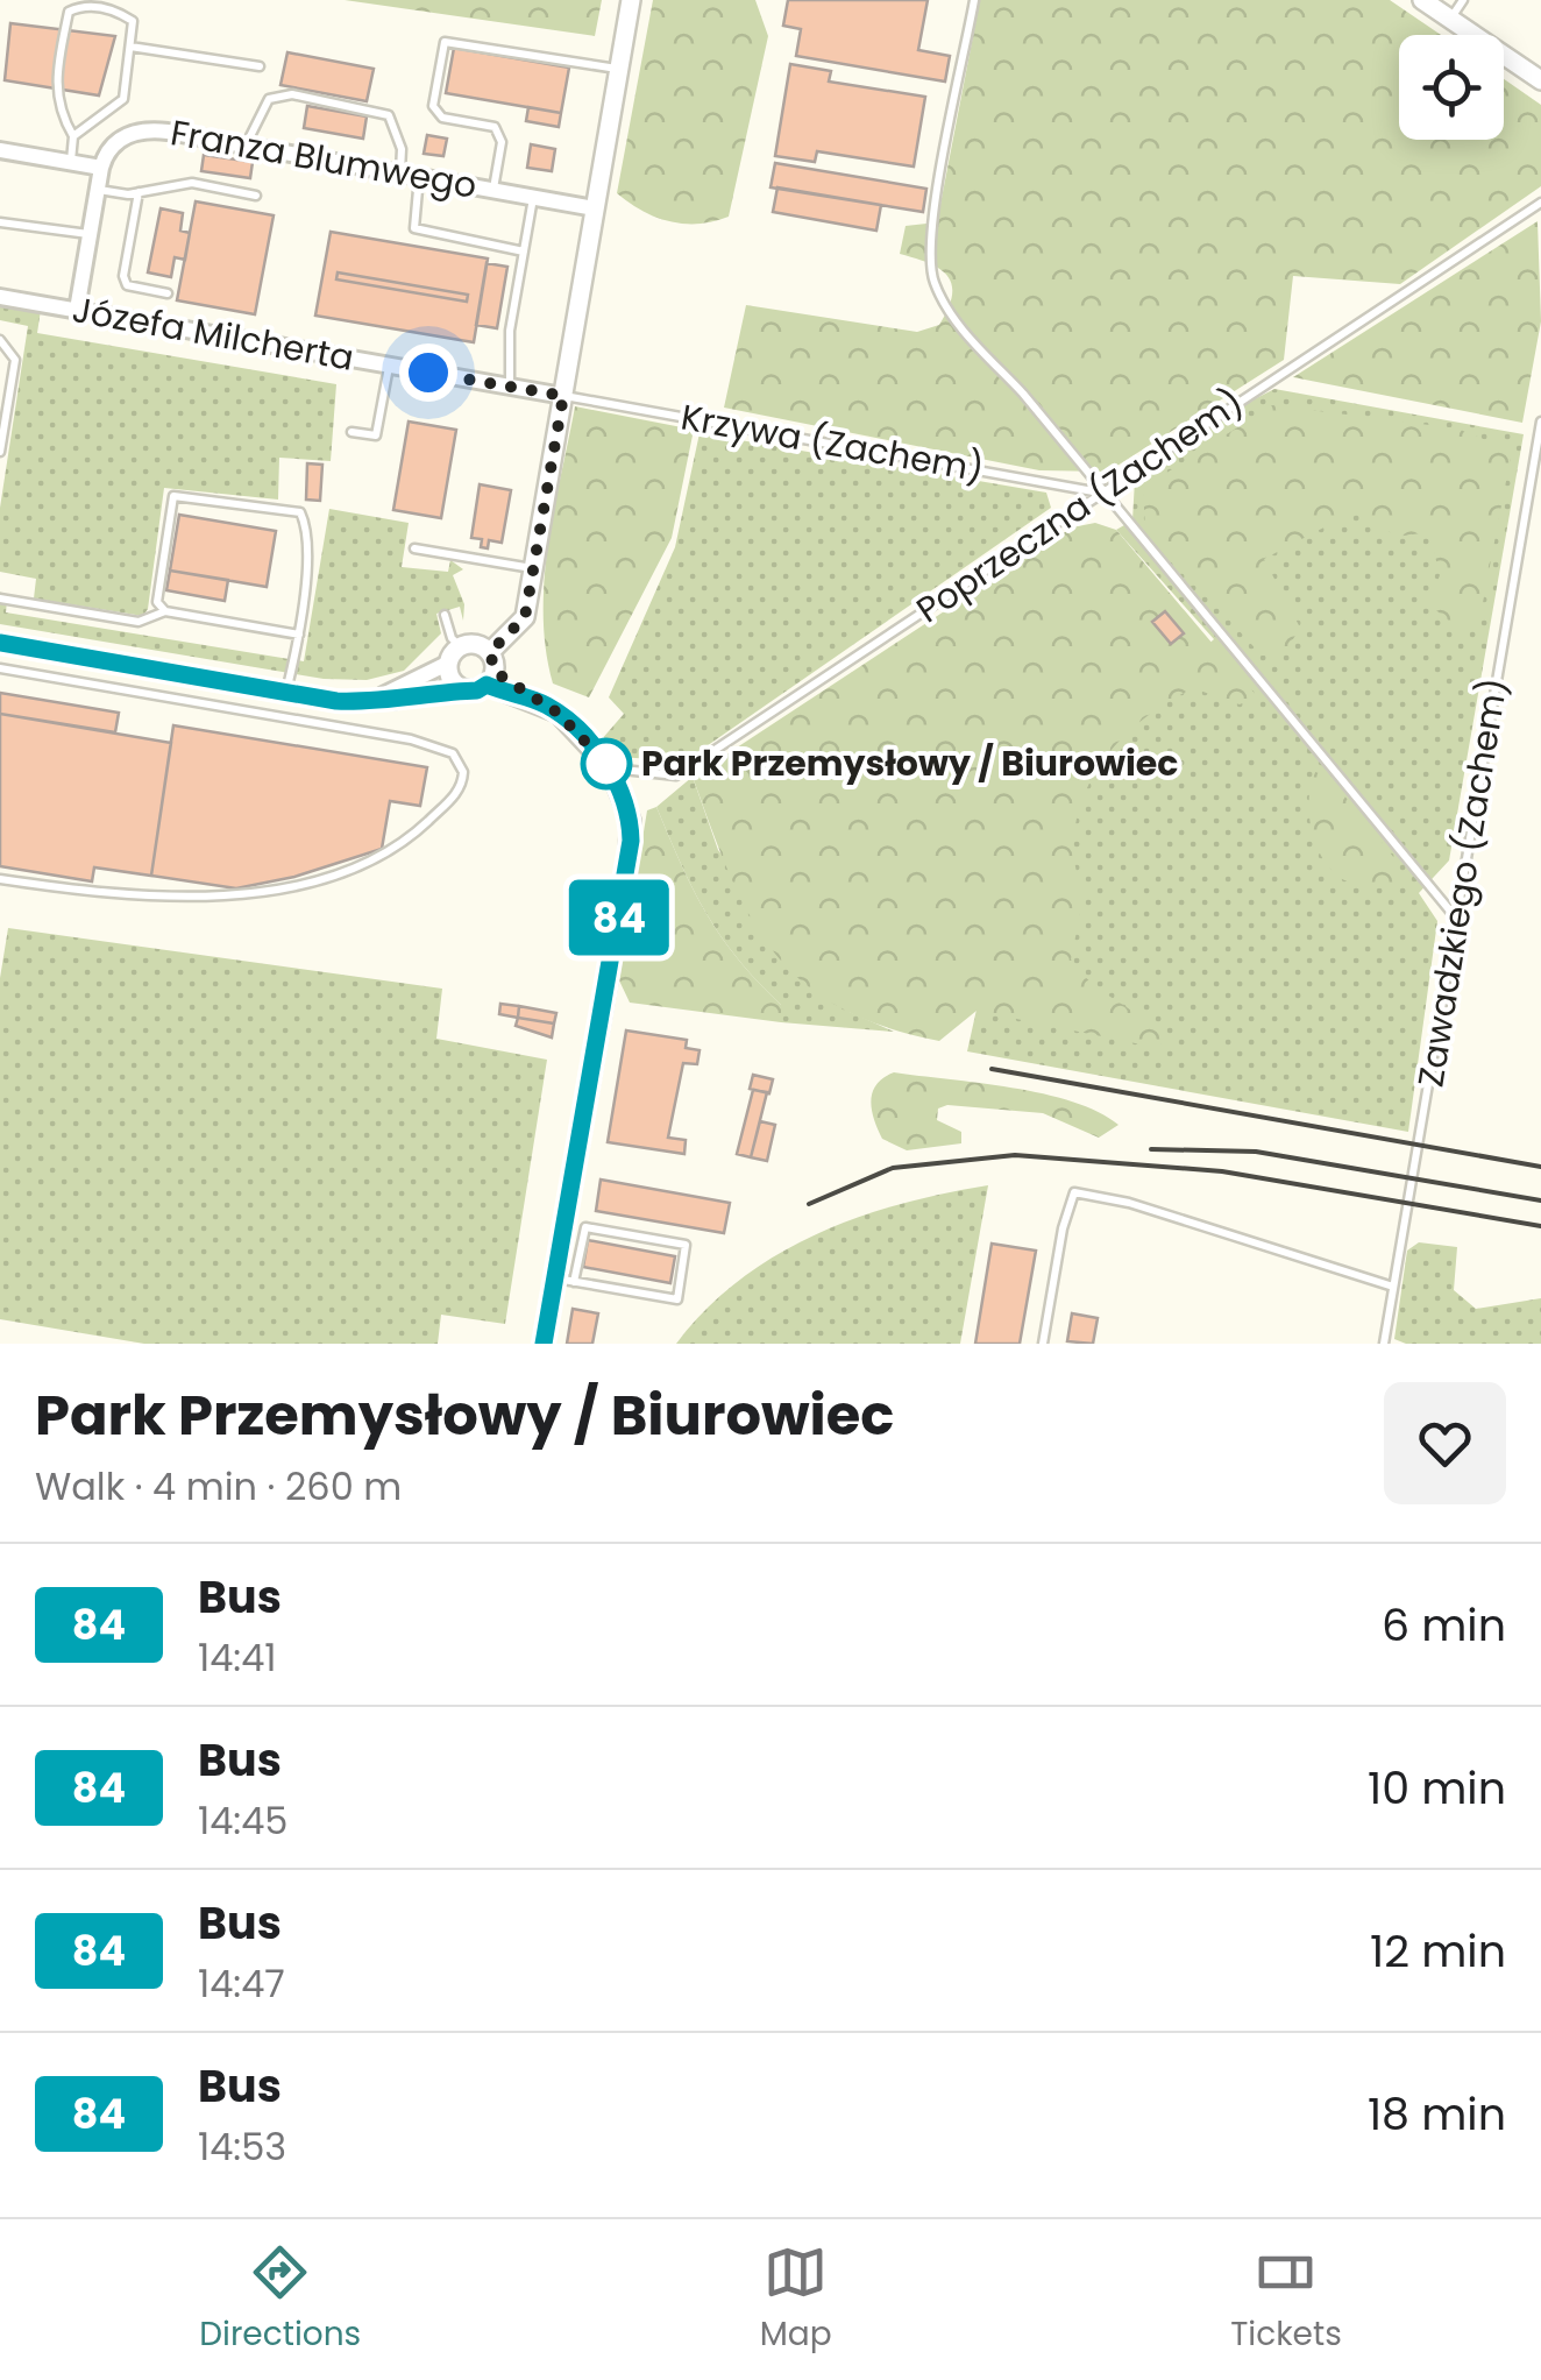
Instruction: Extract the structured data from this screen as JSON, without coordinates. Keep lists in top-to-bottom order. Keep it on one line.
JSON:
{"streets":{"street":["Franza Blumwego","Józefa Milcherta"],"lane":["Krzywa (Zachem)","Poprzeczna (Zachem)","Zawadzkiego (Zachem)"]},"crossings":[["Józefa Milcherta","Krzywa (Zachem)"],["Krzywa (Zachem)","Poprzeczna (Zachem)"]],"places":["Park Przemysłowy / Biurowiec"],"lines":["bus line 84"],"page":{"on_map":"84","heading":["Park Przemysłowy / Biurowiec","Walk · 4 min · 260 m"],"list":[{"mark":"84","name":"Bus","note":"14:41","value":"6 min"},{"mark":"84","name":"Bus","note":"14:45","value":"10 min"},{"mark":"84","name":"Bus","note":"14:47","value":"12 min"},{"mark":"84","name":"Bus","note":"14:53","value":"18 min"}],"tabs":["Directions","Map","Tickets"]}}
